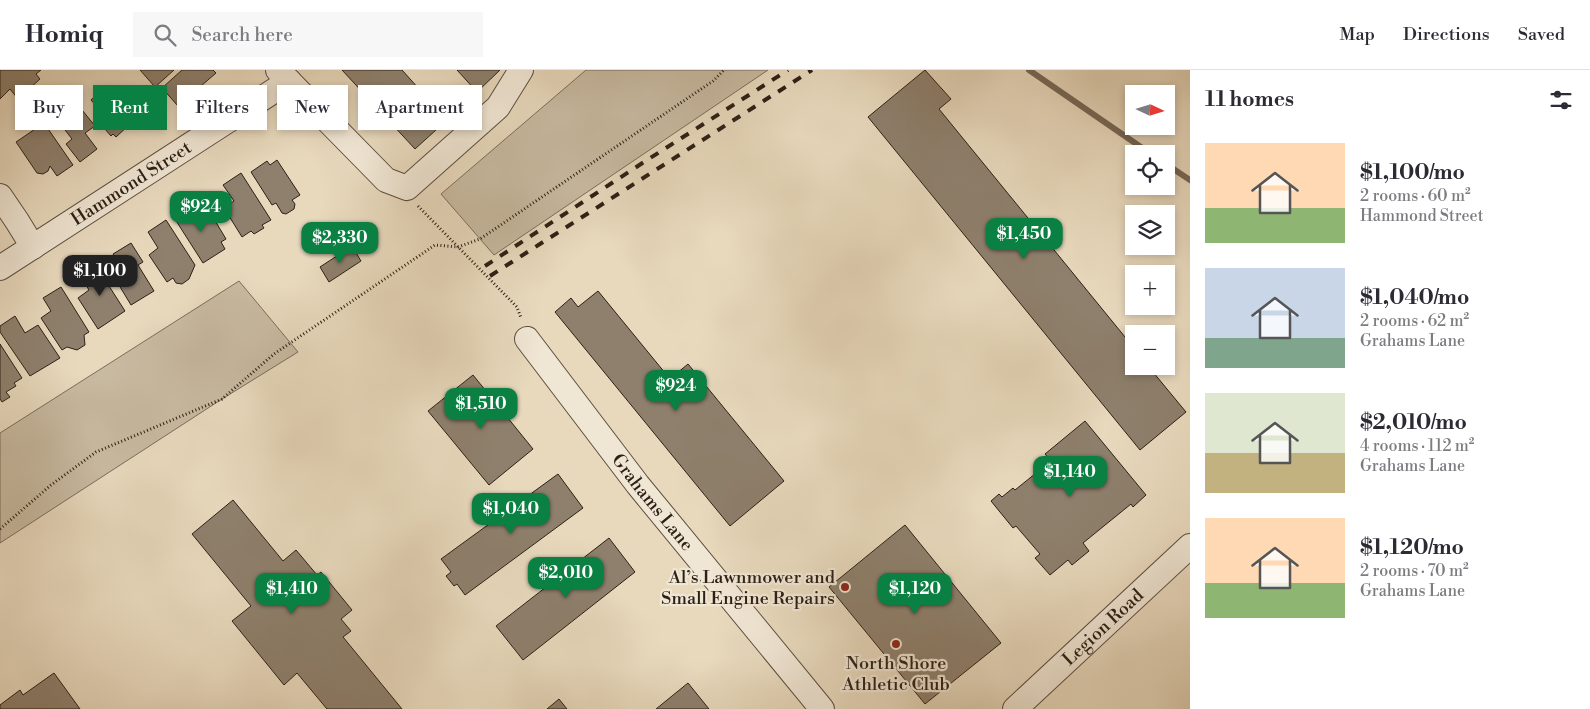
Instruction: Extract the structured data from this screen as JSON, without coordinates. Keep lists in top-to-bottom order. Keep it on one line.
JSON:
{"streets":{"street":["Hammond Street","Grahams Lane","Legion Road"]},"places":["Al’s Lawnmower and Small Engine Repairs","North Shore Athletic Club"],"north":"right","page":{"header":"Homiq","search":"Search here","nav":["Map","Directions","Saved"],"heading":"11 homes","map_buttons":["+","−"],"chip":["Buy","Rent","Filters","New","Apartment"],"list":[{"name":"$1,100/mo","note":"2 rooms · 60 m² · Hammond Street"},{"name":"$1,040/mo","note":"2 rooms · 62 m² · Grahams Lane"},{"name":"$2,010/mo","note":"4 rooms · 112 m² · Grahams Lane"},{"name":"$1,120/mo","note":"2 rooms · 70 m² · Grahams Lane"}],"price":["$924","$1,450","$2,330","$1,100","$924","$1,510","$1,140","$1,040","$2,010","$1,410","$1,120"]}}
